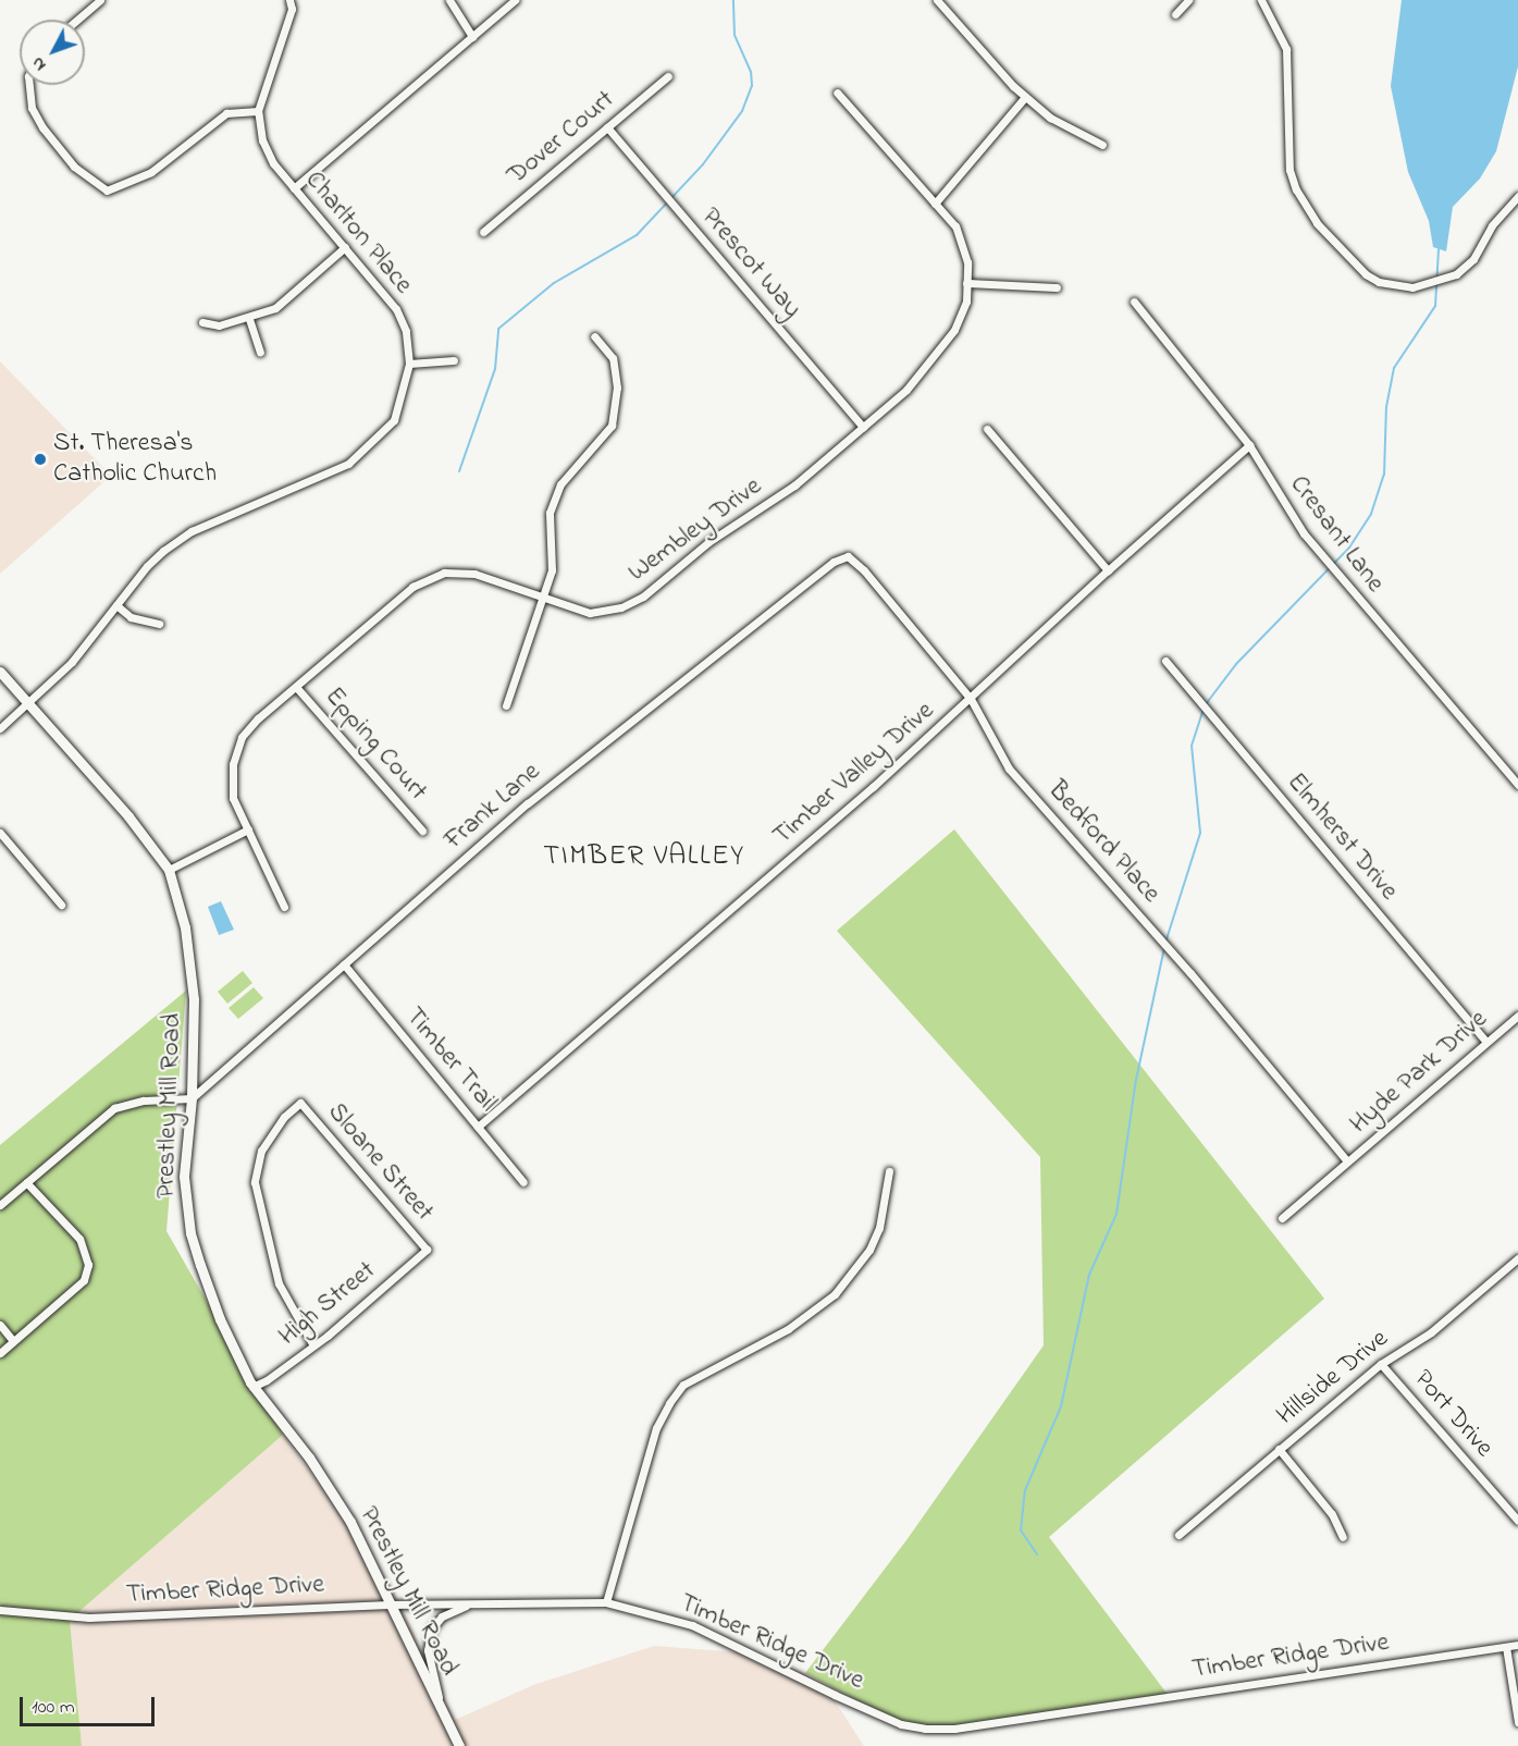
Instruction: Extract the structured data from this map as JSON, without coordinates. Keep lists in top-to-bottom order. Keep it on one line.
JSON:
{"streets":{"street":["Dover Court","Charlton Place","Prescot Way","Wembley Drive","Cresant Lane","Epping Court","Timber Valley Drive","Frank Lane","Elmherst Drive","Bedford Place","Timber Trail","Hyde Park Drive","Prestley Mill Road","Sloane Street","High Street","Hillside Drive","Port Drive","Timber Ridge Drive"]},"crossings":[["Dover Court","Prescot Way"],["Charlton Place","Prestley Mill Road"],["Prescot Way","Wembley Drive"],["Wembley Drive","Epping Court"],["Cresant Lane","Timber Valley Drive"],["Timber Valley Drive","Bedford Place"],["Timber Valley Drive","Timber Trail"],["Frank Lane","Bedford Place"],["Frank Lane","Timber Trail"],["Frank Lane","Prestley Mill Road"],["Elmherst Drive","Hyde Park Drive"],["Bedford Place","Hyde Park Drive"],["Prestley Mill Road","High Street"],["Prestley Mill Road","Timber Ridge Drive"],["Sloane Street","High Street"],["Hillside Drive","Port Drive"]],"districts":["TIMBER VALLEY"],"places":["St. Theresa's Catholic Church"],"scale_bar":"100 m","north":"bottom left"}
